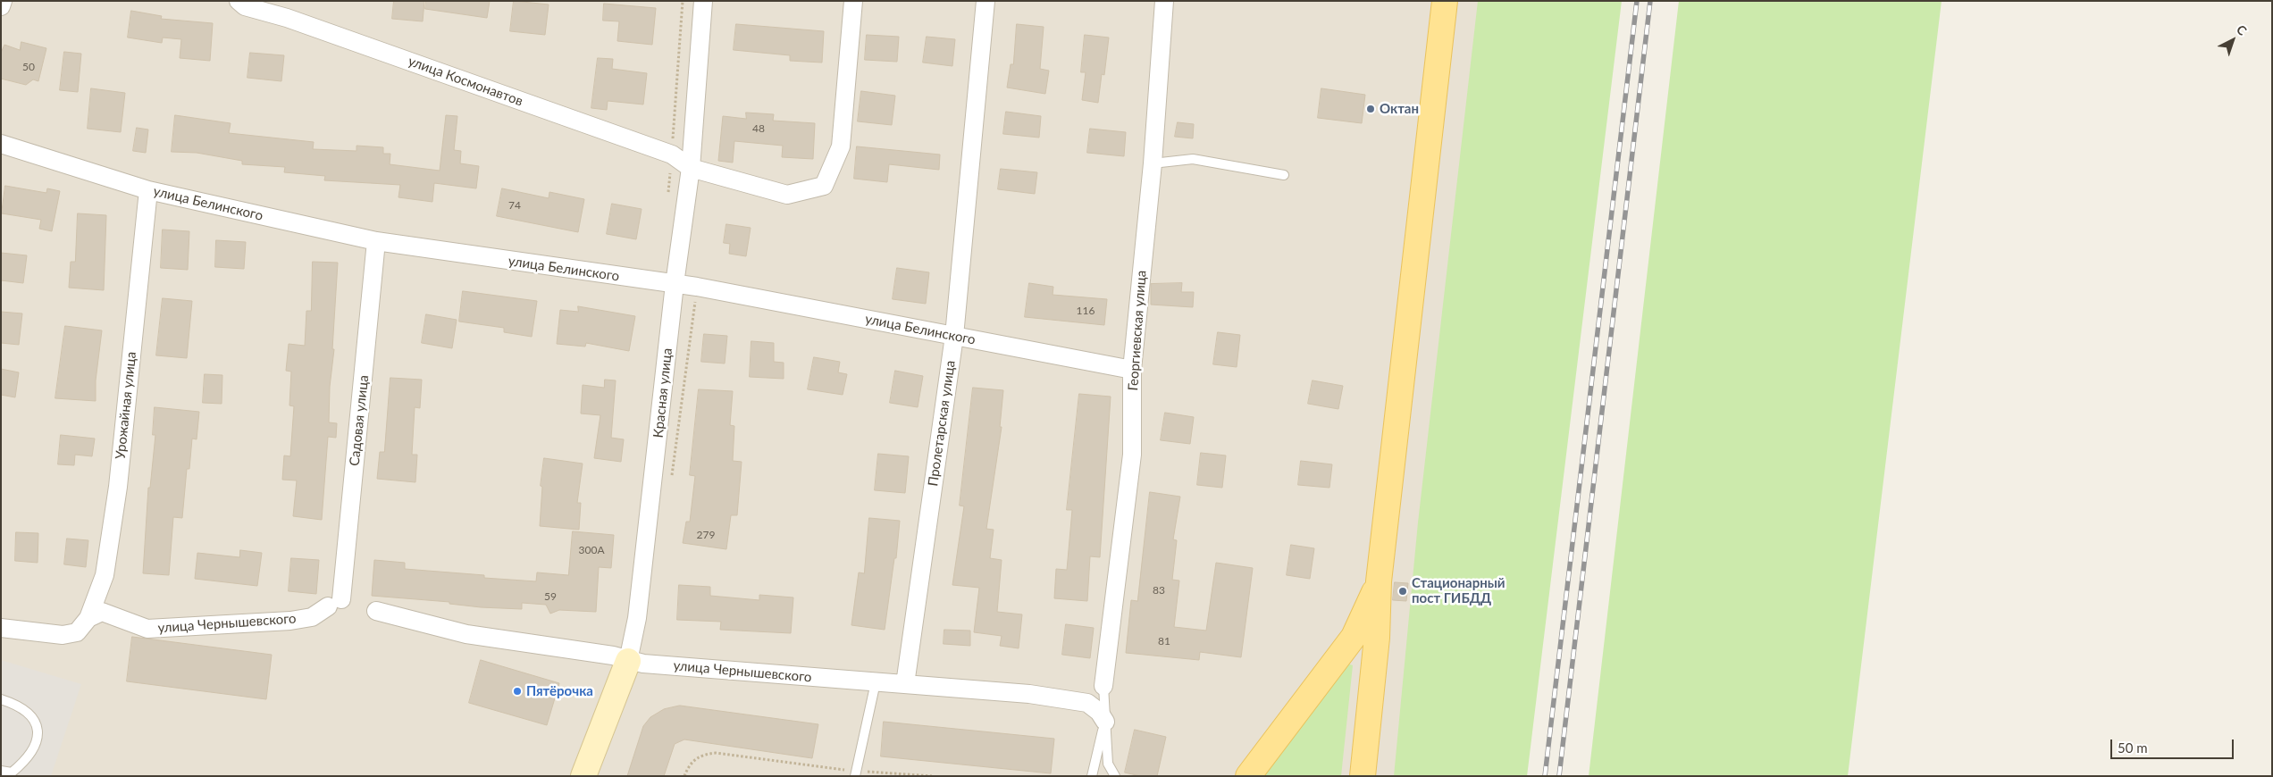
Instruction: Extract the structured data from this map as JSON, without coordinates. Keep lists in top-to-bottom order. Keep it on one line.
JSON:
{"streets":{"street":["улица Космонавтов","улица Белинского","Георгиевская улица","Красная улица","Урожайная улица","Садовая улица","Пролетарская улица","улица Чернышевского"]},"crossings":[["улица Космонавтов","Красная улица"],["улица Белинского","Георгиевская улица"],["улица Белинского","Красная улица"],["улица Белинского","Урожайная улица"],["улица Белинского","Садовая улица"],["улица Белинского","Пролетарская улица"],["Красная улица","улица Чернышевского"],["Урожайная улица","улица Чернышевского"],["Садовая улица","улица Чернышевского"],["Пролетарская улица","улица Чернышевского"]],"places":["Октан","Стационарный пост ГИБДД","Пятёрочка"],"house_numbers":["50","48","74","116","279","300А","83","59","81"],"scale_bar":"50 m","north":"top right"}
